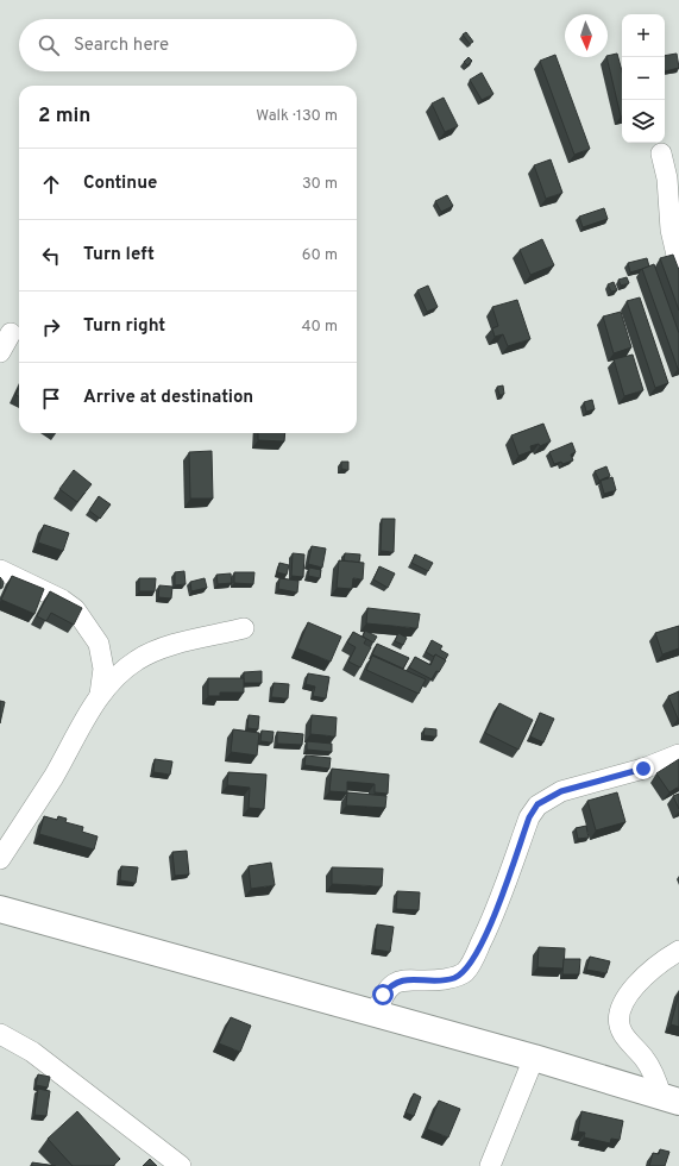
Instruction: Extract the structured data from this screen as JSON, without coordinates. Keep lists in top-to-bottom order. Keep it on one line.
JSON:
{"north":"bottom","page":{"map_buttons":["+","−"],"search":"Search here","heading":["2 min","Walk · 130 m"],"list":[["Continue","30 m"],["Turn left","60 m"],["Turn right","40 m"],"Arrive at destination"]}}
